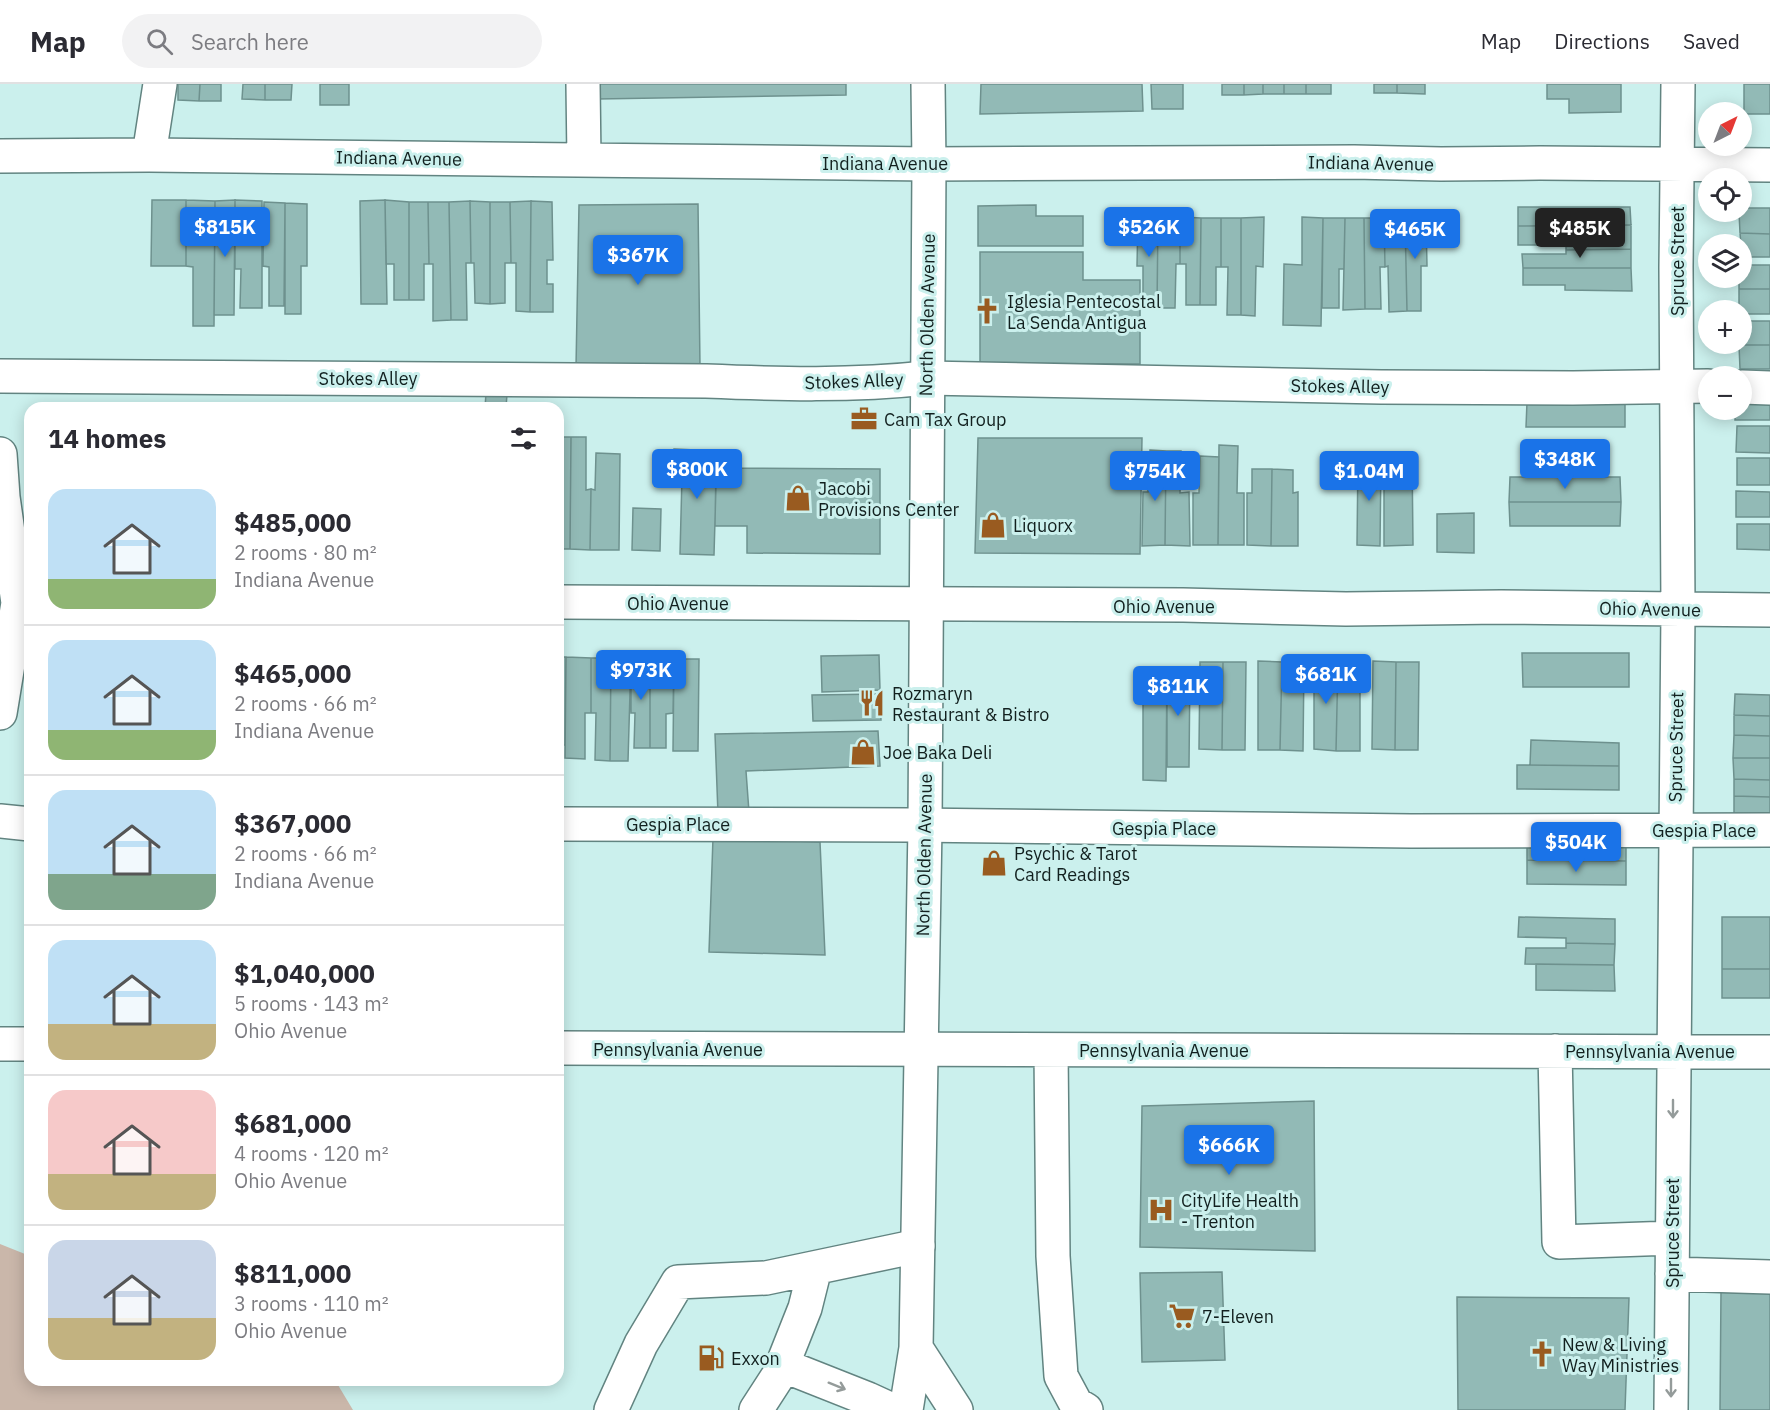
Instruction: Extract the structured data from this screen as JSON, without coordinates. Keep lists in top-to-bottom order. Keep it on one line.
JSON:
{"streets":{"street":["Indiana Avenue","Spruce Street","North Olden Avenue","Stokes Alley","Ohio Avenue","Gespia Place","Pennsylvania Avenue"]},"crossings":[["Indiana Avenue","Spruce Street"],["Indiana Avenue","North Olden Avenue"],["Spruce Street","Stokes Alley"],["Spruce Street","Ohio Avenue"],["Spruce Street","Gespia Place"],["Spruce Street","Pennsylvania Avenue"],["North Olden Avenue","Stokes Alley"],["North Olden Avenue","Ohio Avenue"],["North Olden Avenue","Gespia Place"],["North Olden Avenue","Pennsylvania Avenue"]],"places":{"church":["Iglesia Pentecostal La Senda Antigua","New & Living Way Ministries"],"office":["Cam Tax Group"],"shop":["Jacobi Provisions Center","Liquorx","Joe Baka Deli","Psychic & Tarot Card Readings"],"restaurant":["Rozmaryn Restaurant & Bistro"],"hospital":["CityLife Health - Trenton"],"supermarket":["7-Eleven"],"fuel station":["Exxon"]},"north":"top right","page":{"header":"Map","search":"Search here","nav":["Map","Directions","Saved"],"map_buttons":["+","−"],"price":["$815K","$526K","$485K","$465K","$367K","$348K","$800K","$754K","$1.04M","$973K","$681K","$811K","$504K","$666K"],"heading":"14 homes","list":[{"name":"$485,000","note":"2 rooms · 80 m² · Indiana Avenue"},{"name":"$465,000","note":"2 rooms · 66 m² · Indiana Avenue"},{"name":"$367,000","note":"2 rooms · 66 m² · Indiana Avenue"},{"name":"$1,040,000","note":"5 rooms · 143 m² · Ohio Avenue"},{"name":"$681,000","note":"4 rooms · 120 m² · Ohio Avenue"},{"name":"$811,000","note":"3 rooms · 110 m² · Ohio Avenue"}]}}
